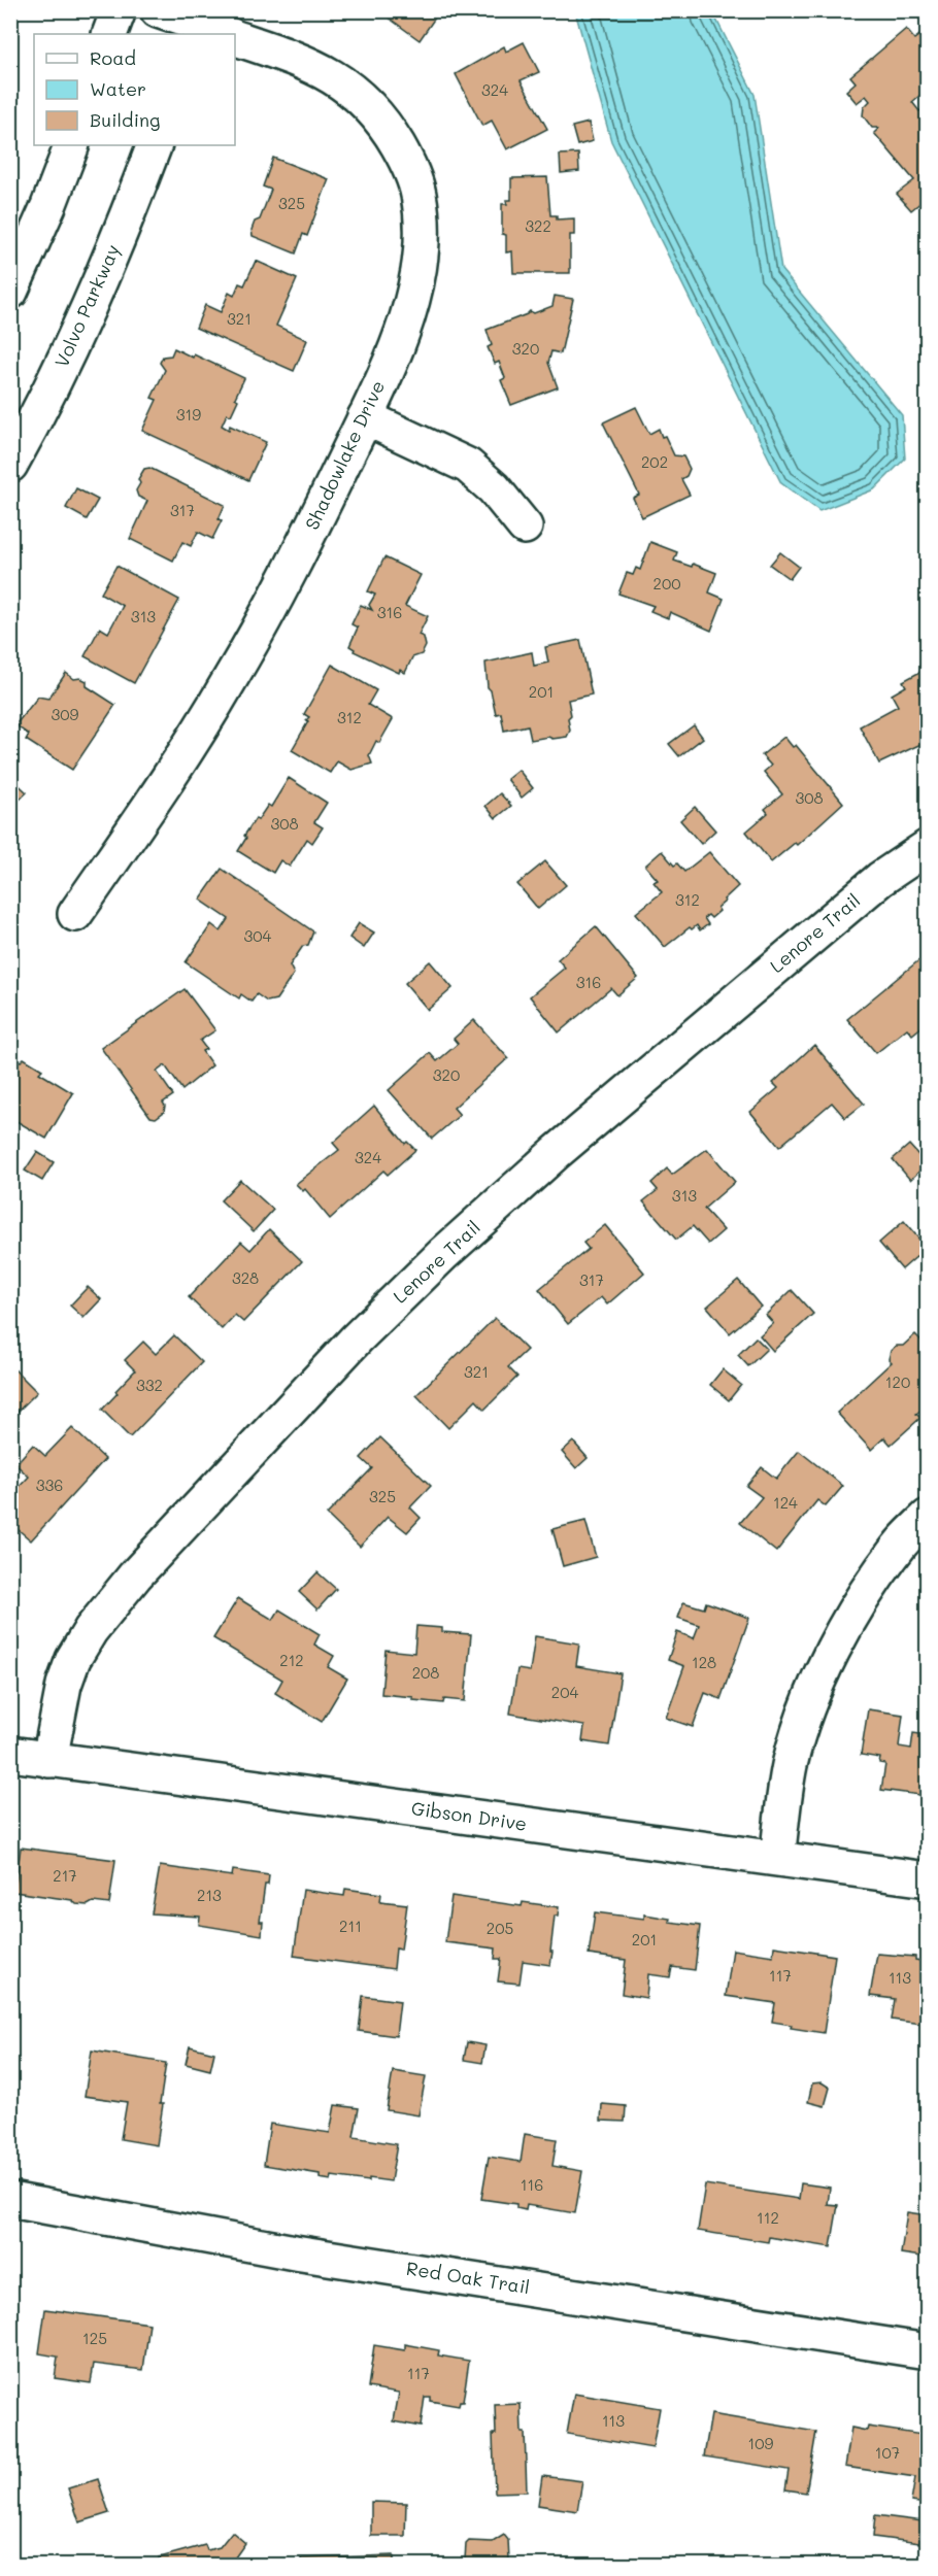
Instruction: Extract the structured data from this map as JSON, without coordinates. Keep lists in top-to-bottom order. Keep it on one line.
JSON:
{"streets":{"street":["Volvo Parkway","Shadowlake Drive","Lenore Trail","Gibson Drive","Red Oak Trail"]},"crossings":[["Lenore Trail","Gibson Drive"]],"house_numbers":["324","325","322","321","320","319","202","317","200","316","313","201","309","312","308","308","312","304","316","320","324","313","328","317","321","120","332","336","325","124","212","128","208","204","217","213","211","205","201","117","113","116","112","125","117","113","109","107"],"legend":["Road","Water","Building"]}
